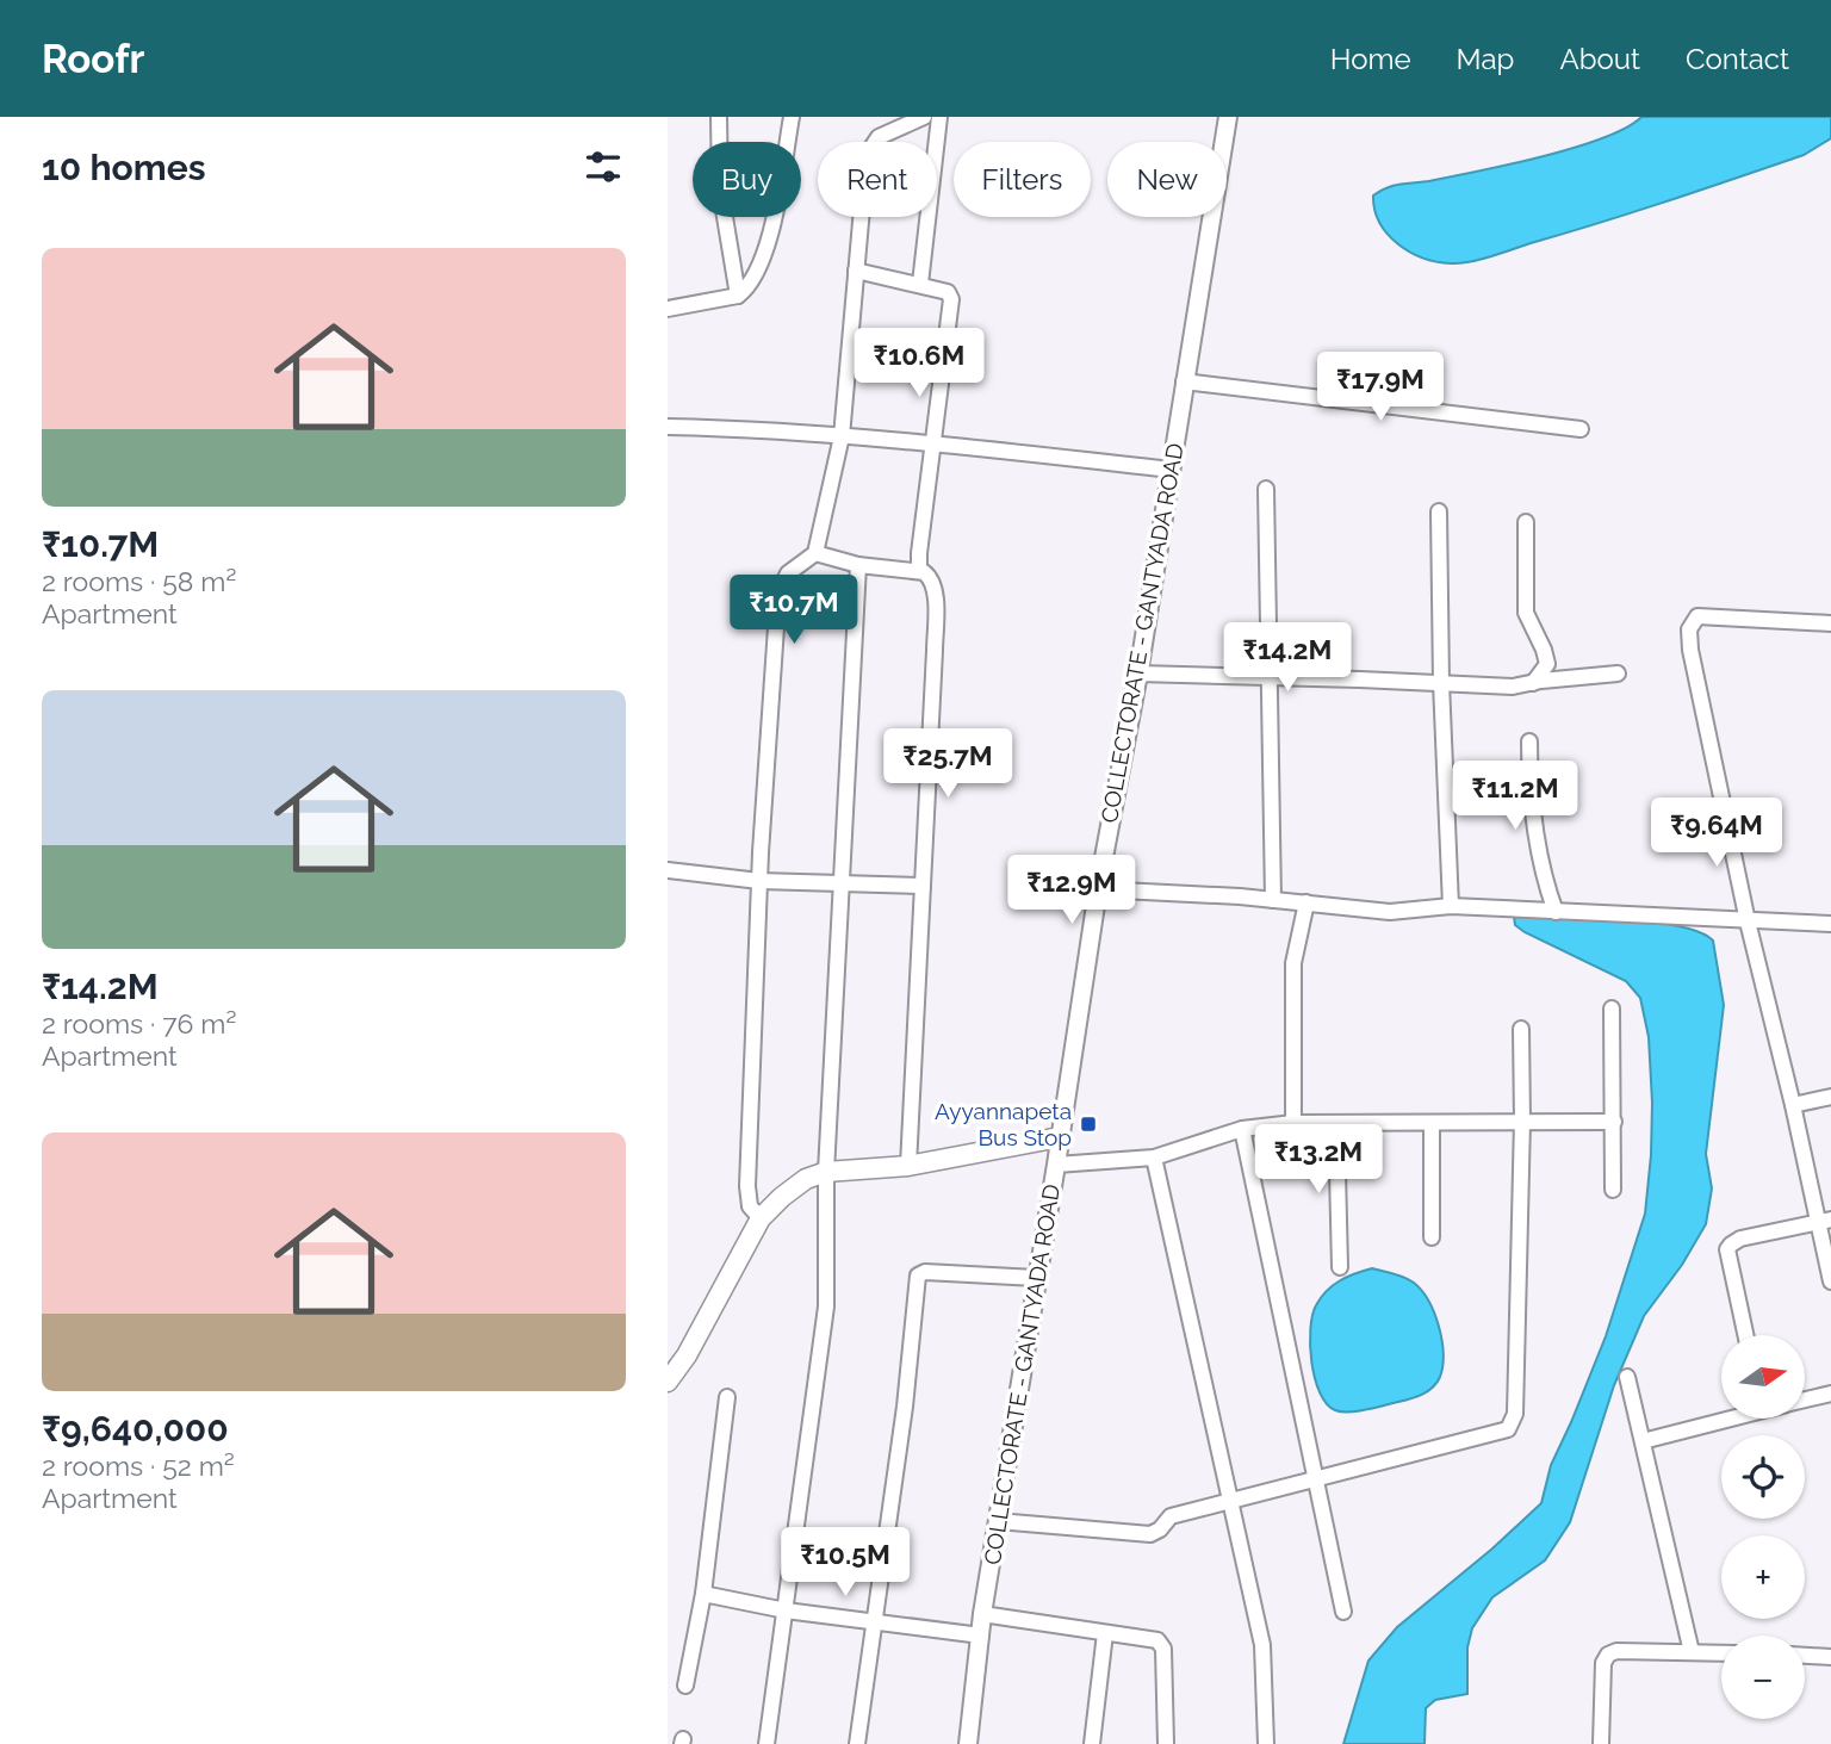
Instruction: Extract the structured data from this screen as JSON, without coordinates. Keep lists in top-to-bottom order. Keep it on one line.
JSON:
{"streets":{"street":["COLLECTORATE - GANTYADA ROAD"]},"places":{"transit":["Ayyannapeta Bus Stop"]},"north":"right","page":{"header":"Roofr","nav":["Home","Map","About","Contact"],"heading":"10 homes","chip":["Buy","Rent","Filters","New"],"list":[{"name":"₹10.7M","note":"2 rooms · 58 m² · Apartment"},{"name":"₹14.2M","note":"2 rooms · 76 m² · Apartment"},{"name":"₹9,640,000","note":"2 rooms · 52 m² · Apartment"}],"price":["₹10.6M","₹17.9M","₹10.7M","₹14.2M","₹25.7M","₹11.2M","₹9.64M","₹12.9M","₹13.2M","₹10.5M"],"map_buttons":["+","−"]}}
